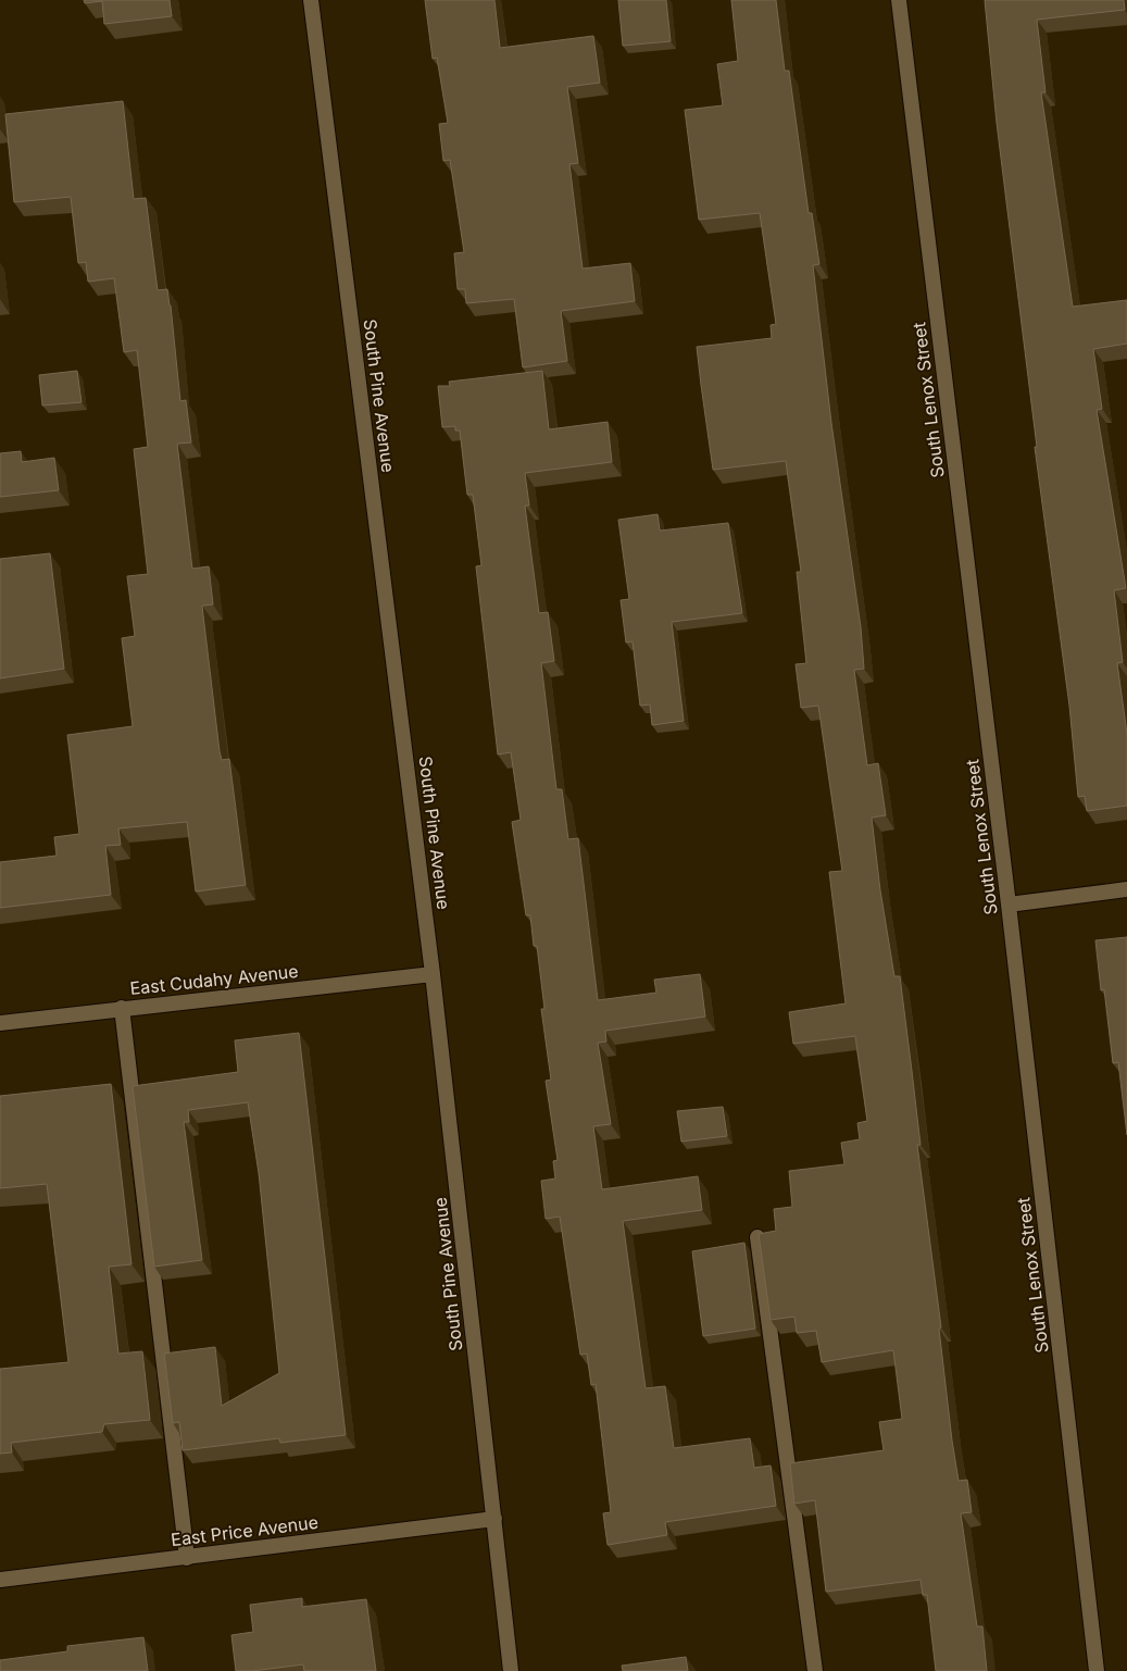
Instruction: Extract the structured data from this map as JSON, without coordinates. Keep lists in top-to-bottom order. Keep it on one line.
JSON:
{"streets":{"street":["South Pine Avenue","South Lenox Street","East Cudahy Avenue","East Price Avenue"]},"crossings":[["South Pine Avenue","East Cudahy Avenue"],["South Pine Avenue","East Price Avenue"]]}
